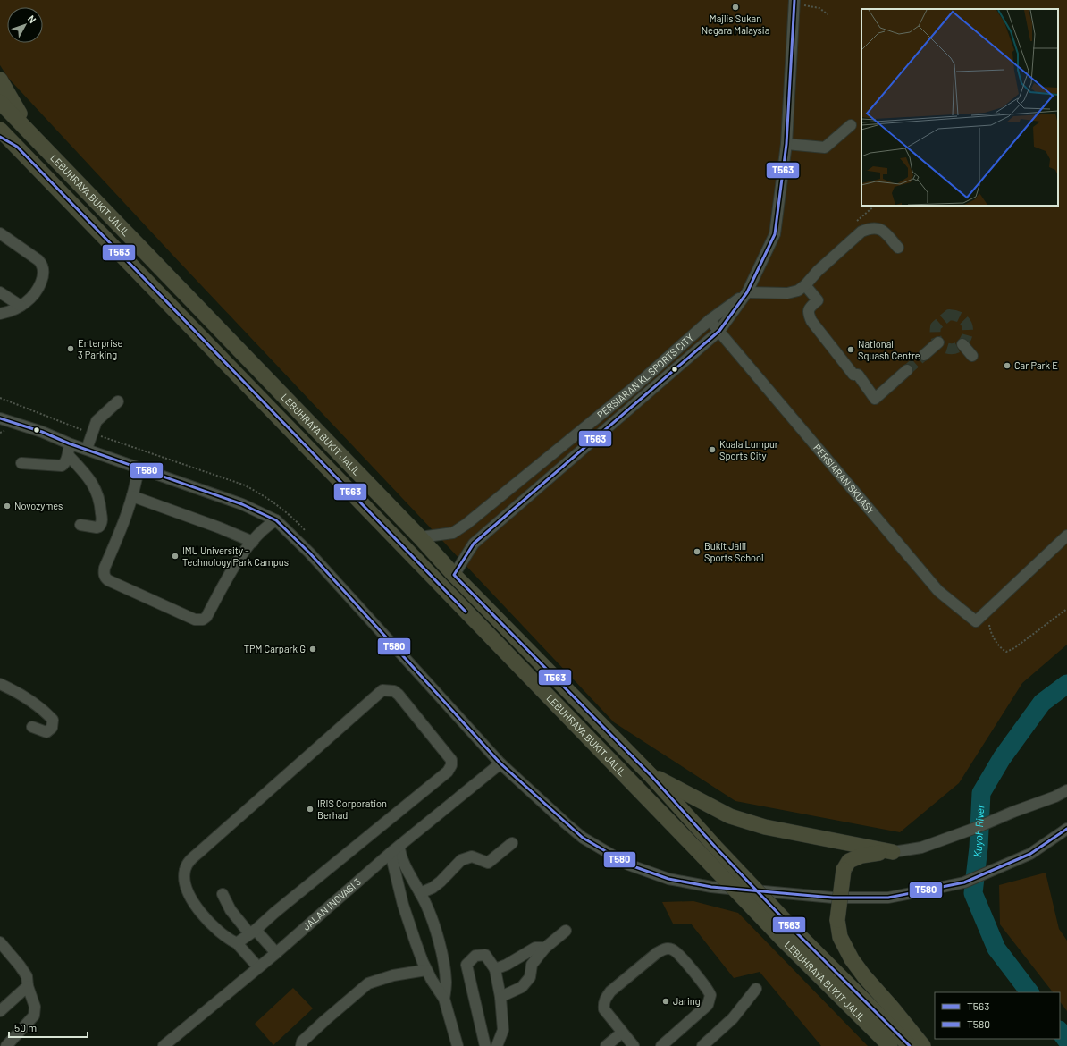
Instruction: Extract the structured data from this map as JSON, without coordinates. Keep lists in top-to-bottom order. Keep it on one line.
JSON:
{"streets":{"highway":["LEBUHRAYA BUKIT JALIL"],"street":["PERSIARAN KL SPORTS CITY","PERSIARAN SKUASY","JALAN INOVASI 3"]},"crossings":[["LEBUHRAYA BUKIT JALIL","PERSIARAN KL SPORTS CITY"],["PERSIARAN KL SPORTS CITY","PERSIARAN SKUASY"]],"water":["Kuyoh River"],"places":["Majlis Sukan Negara Malaysia","Enterprise 3 Parking","National Squash Centre","Car Park E","Kuala Lumpur Sports City","Novozymes","Bukit Jalil Sports School","IMU University - Technology Park Campus","TPM Carpark G","IRIS Corporation Berhad","Jaring"],"lines":["transit line T563","transit line T580"],"legend":["T563","T580"],"scale_bar":"50 m","north":"top right"}
